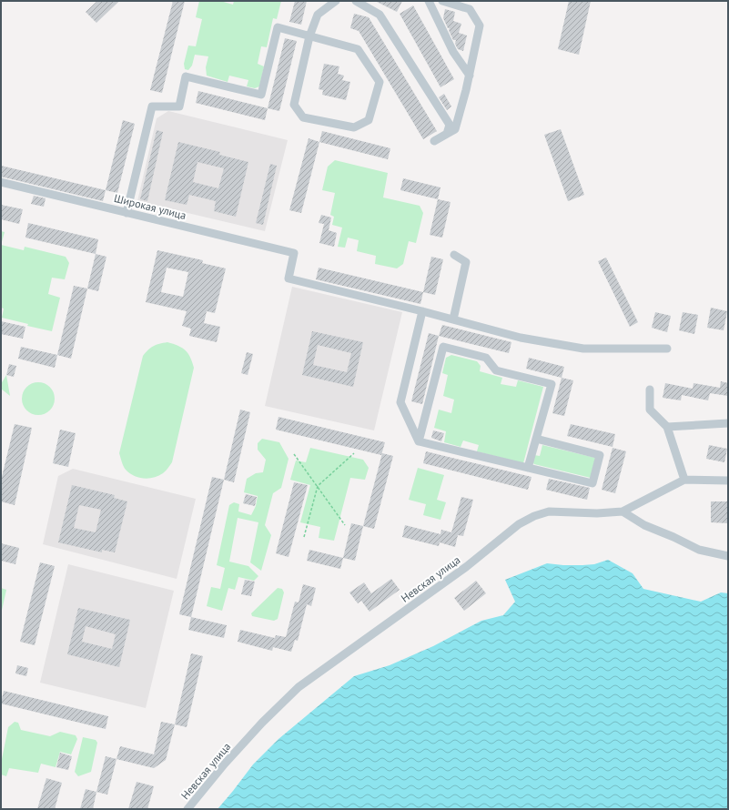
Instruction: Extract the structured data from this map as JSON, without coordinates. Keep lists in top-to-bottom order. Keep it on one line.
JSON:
{"streets":{"street":["Широкая улица","Невская улица"]}}
